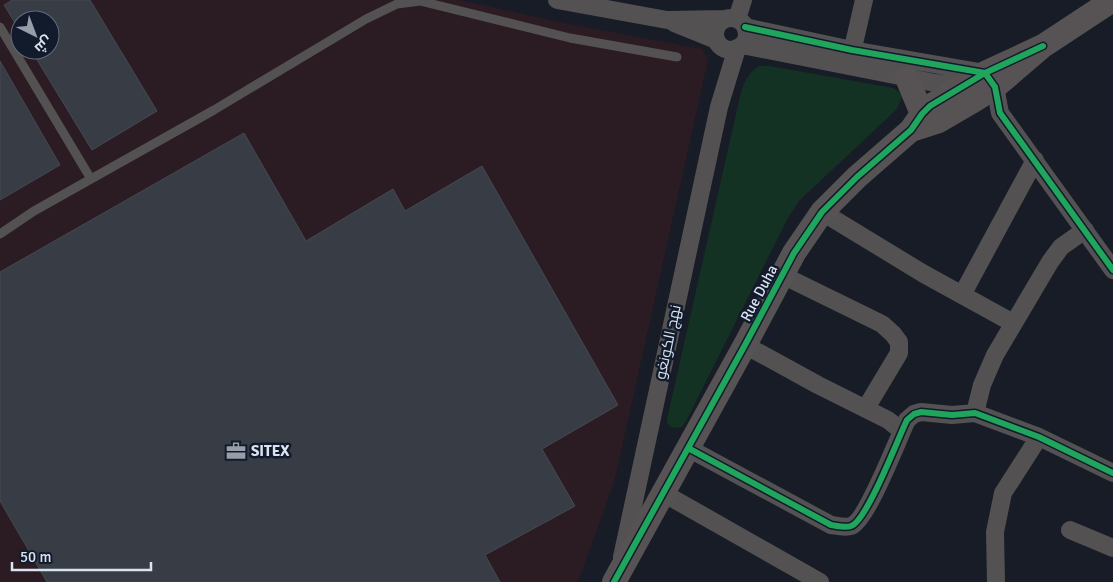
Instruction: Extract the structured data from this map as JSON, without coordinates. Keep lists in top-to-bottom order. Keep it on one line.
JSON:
{"streets":{"street":["Rue Duha","نهج الكونغو"]},"crossings":[["Rue Duha","نهج الكونغو"]],"places":{"office":["SITEX"]},"scale_bar":"50 m","north":"bottom right"}
